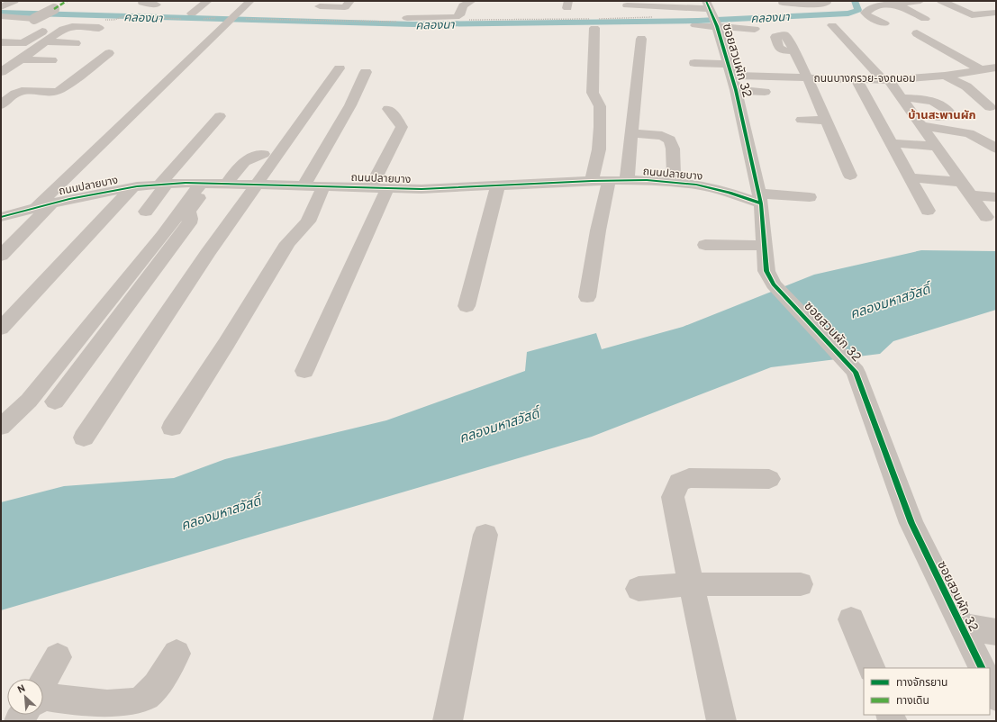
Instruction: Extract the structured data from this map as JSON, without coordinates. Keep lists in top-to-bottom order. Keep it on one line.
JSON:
{"streets":{"street":["ซอยสวนผัก 32","ถนนบางกรวย-จงถนอม","ถนนปลายบาง"]},"crossings":[["ซอยสวนผัก 32","ถนนบางกรวย-จงถนอม"],["ซอยสวนผัก 32","ถนนปลายบาง"]],"districts":["บ้านสะพานผัก"],"water":["คลองนา","คลองมหาสวัสดิ์"],"legend":["ทางจักรยาน","ทางเดิน"],"north":"top left"}
